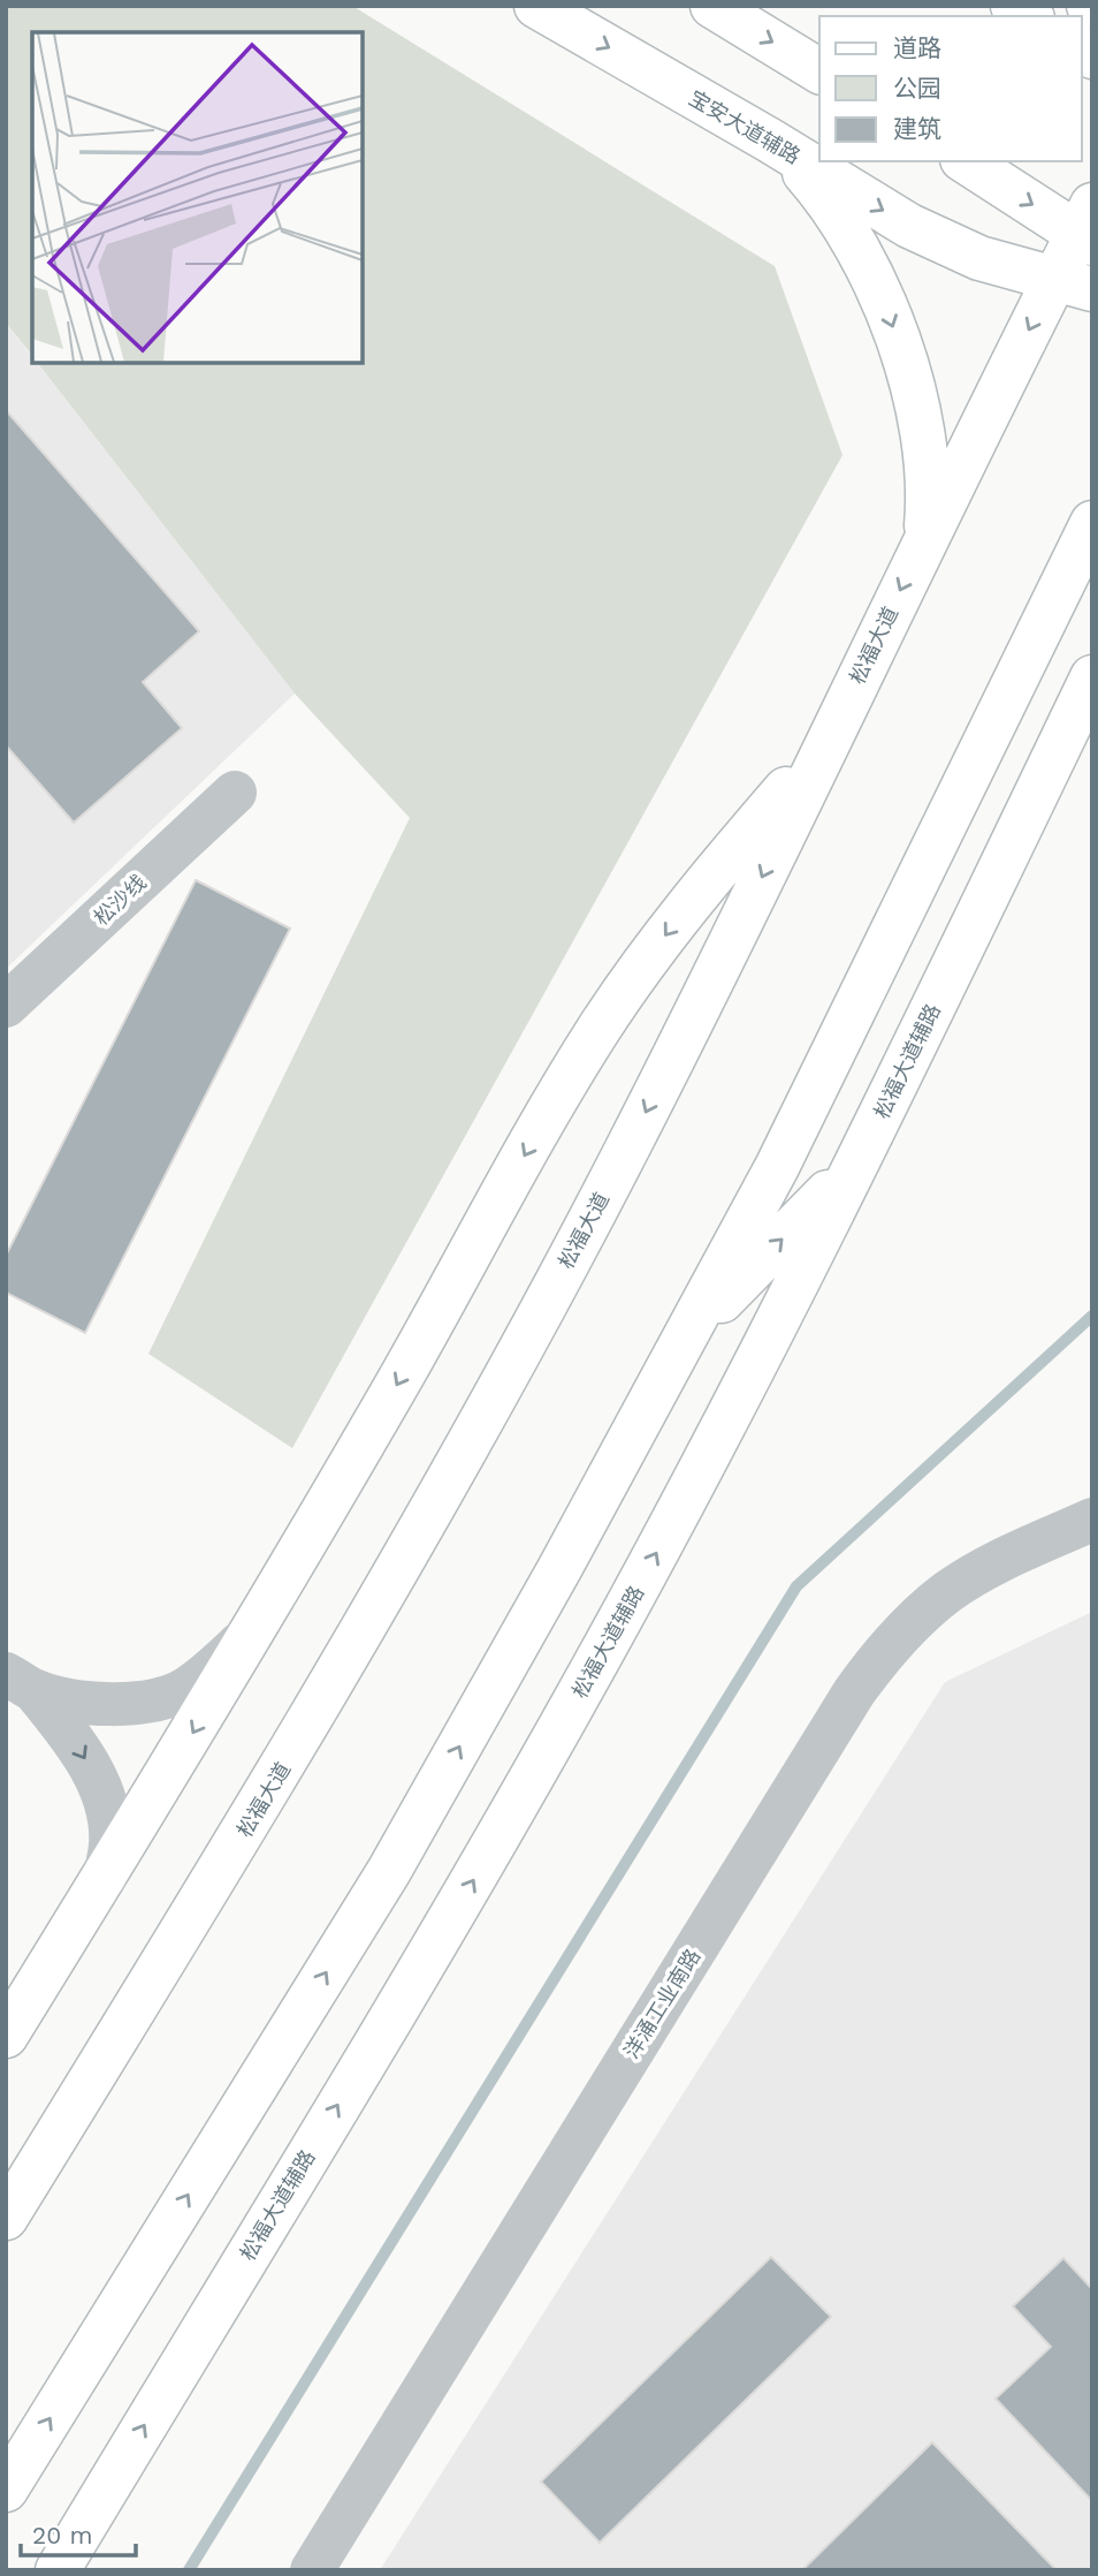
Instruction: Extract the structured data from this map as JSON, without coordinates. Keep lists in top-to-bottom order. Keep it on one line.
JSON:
{"streets":{"main road":["宝安大道辅路","松福大道","松福大道辅路"],"street":["松沙线","洋涌工业南路"]},"crossings":[["宝安大道辅路","松福大道"]],"legend":["道路","公园","建筑"],"scale_bar":"20 m"}
